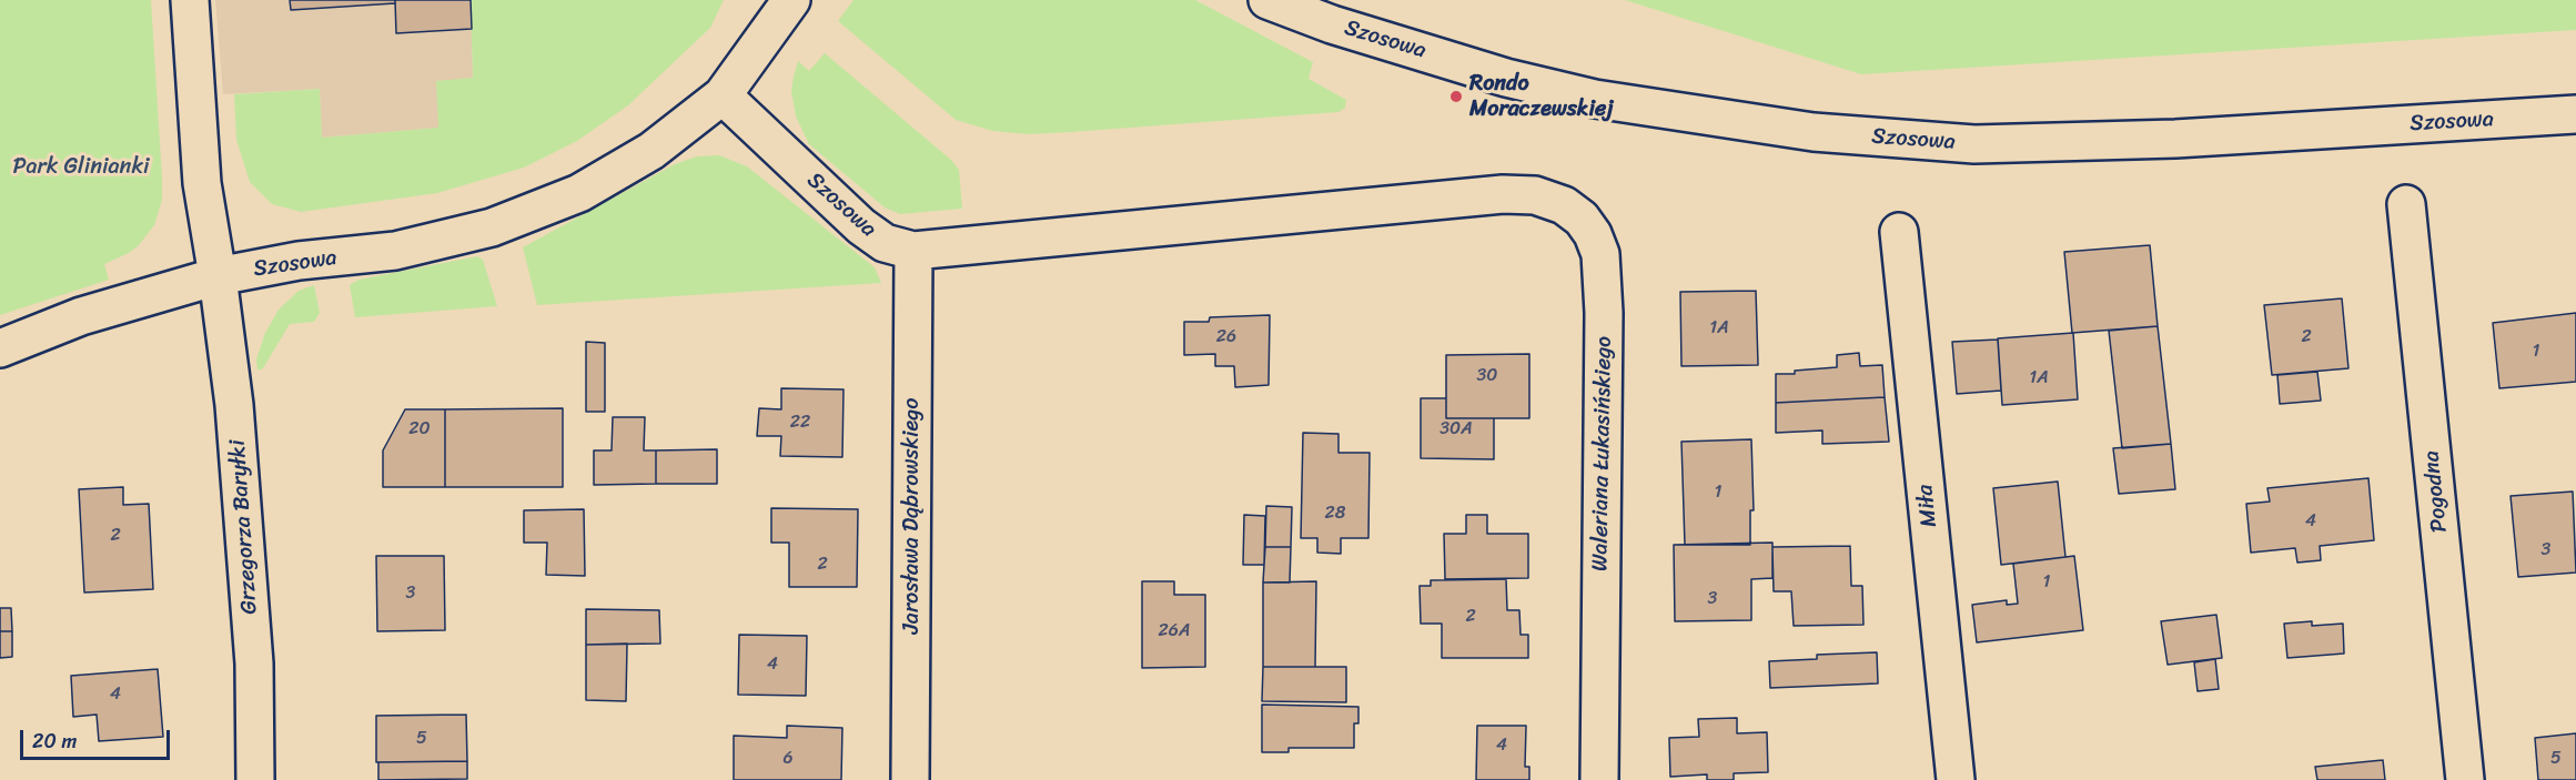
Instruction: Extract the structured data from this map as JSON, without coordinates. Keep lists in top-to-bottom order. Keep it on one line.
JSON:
{"streets":{"street":["Szosowa","Waleriana Łukasińskiego","Pogodna","Miła","Jarosława Dąbrowskiego","Grzegorza Baryłki"]},"crossings":[["Szosowa","Waleriana Łukasińskiego"],["Szosowa","Jarosława Dąbrowskiego"],["Szosowa","Grzegorza Baryłki"]],"parks":["Park Glinianki"],"places":["Rondo Moraczewskiej"],"house_numbers":["1A","26","2","1","30","1A","22","20","30A","1","28","4","2","3","2","1","3","3","2","26A","4","4","5","4","6","5"],"scale_bar":"20 m"}
